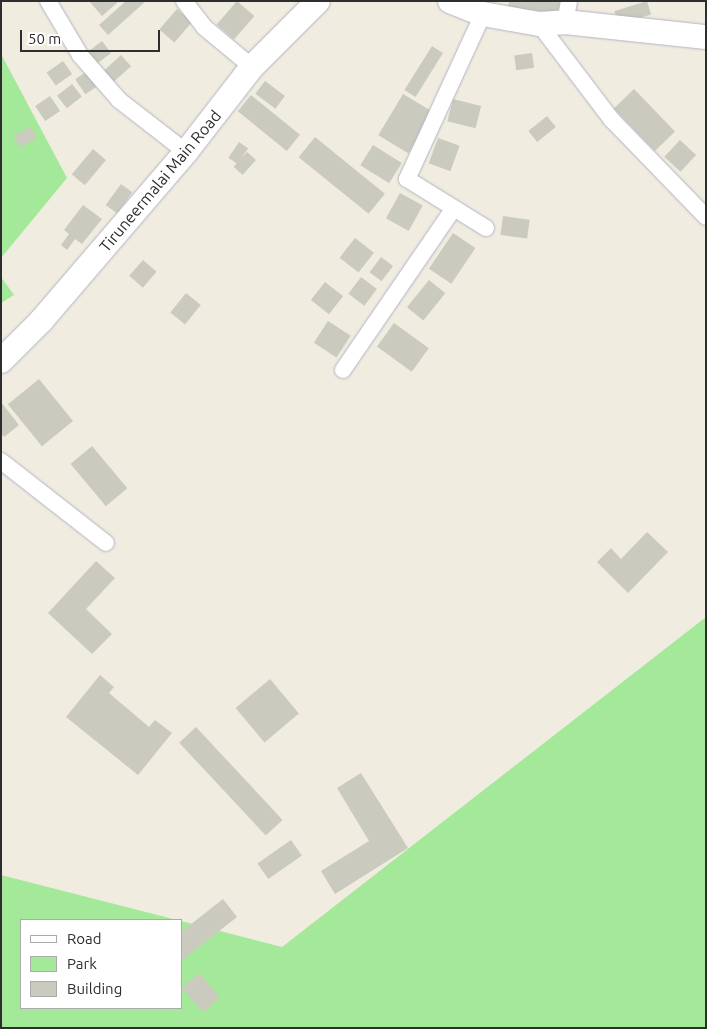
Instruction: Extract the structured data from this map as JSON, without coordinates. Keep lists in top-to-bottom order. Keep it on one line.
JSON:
{"streets":{"main road":["Tiruneermalai Main Road"]},"legend":["Road","Park","Building"],"scale_bar":"50 m"}
